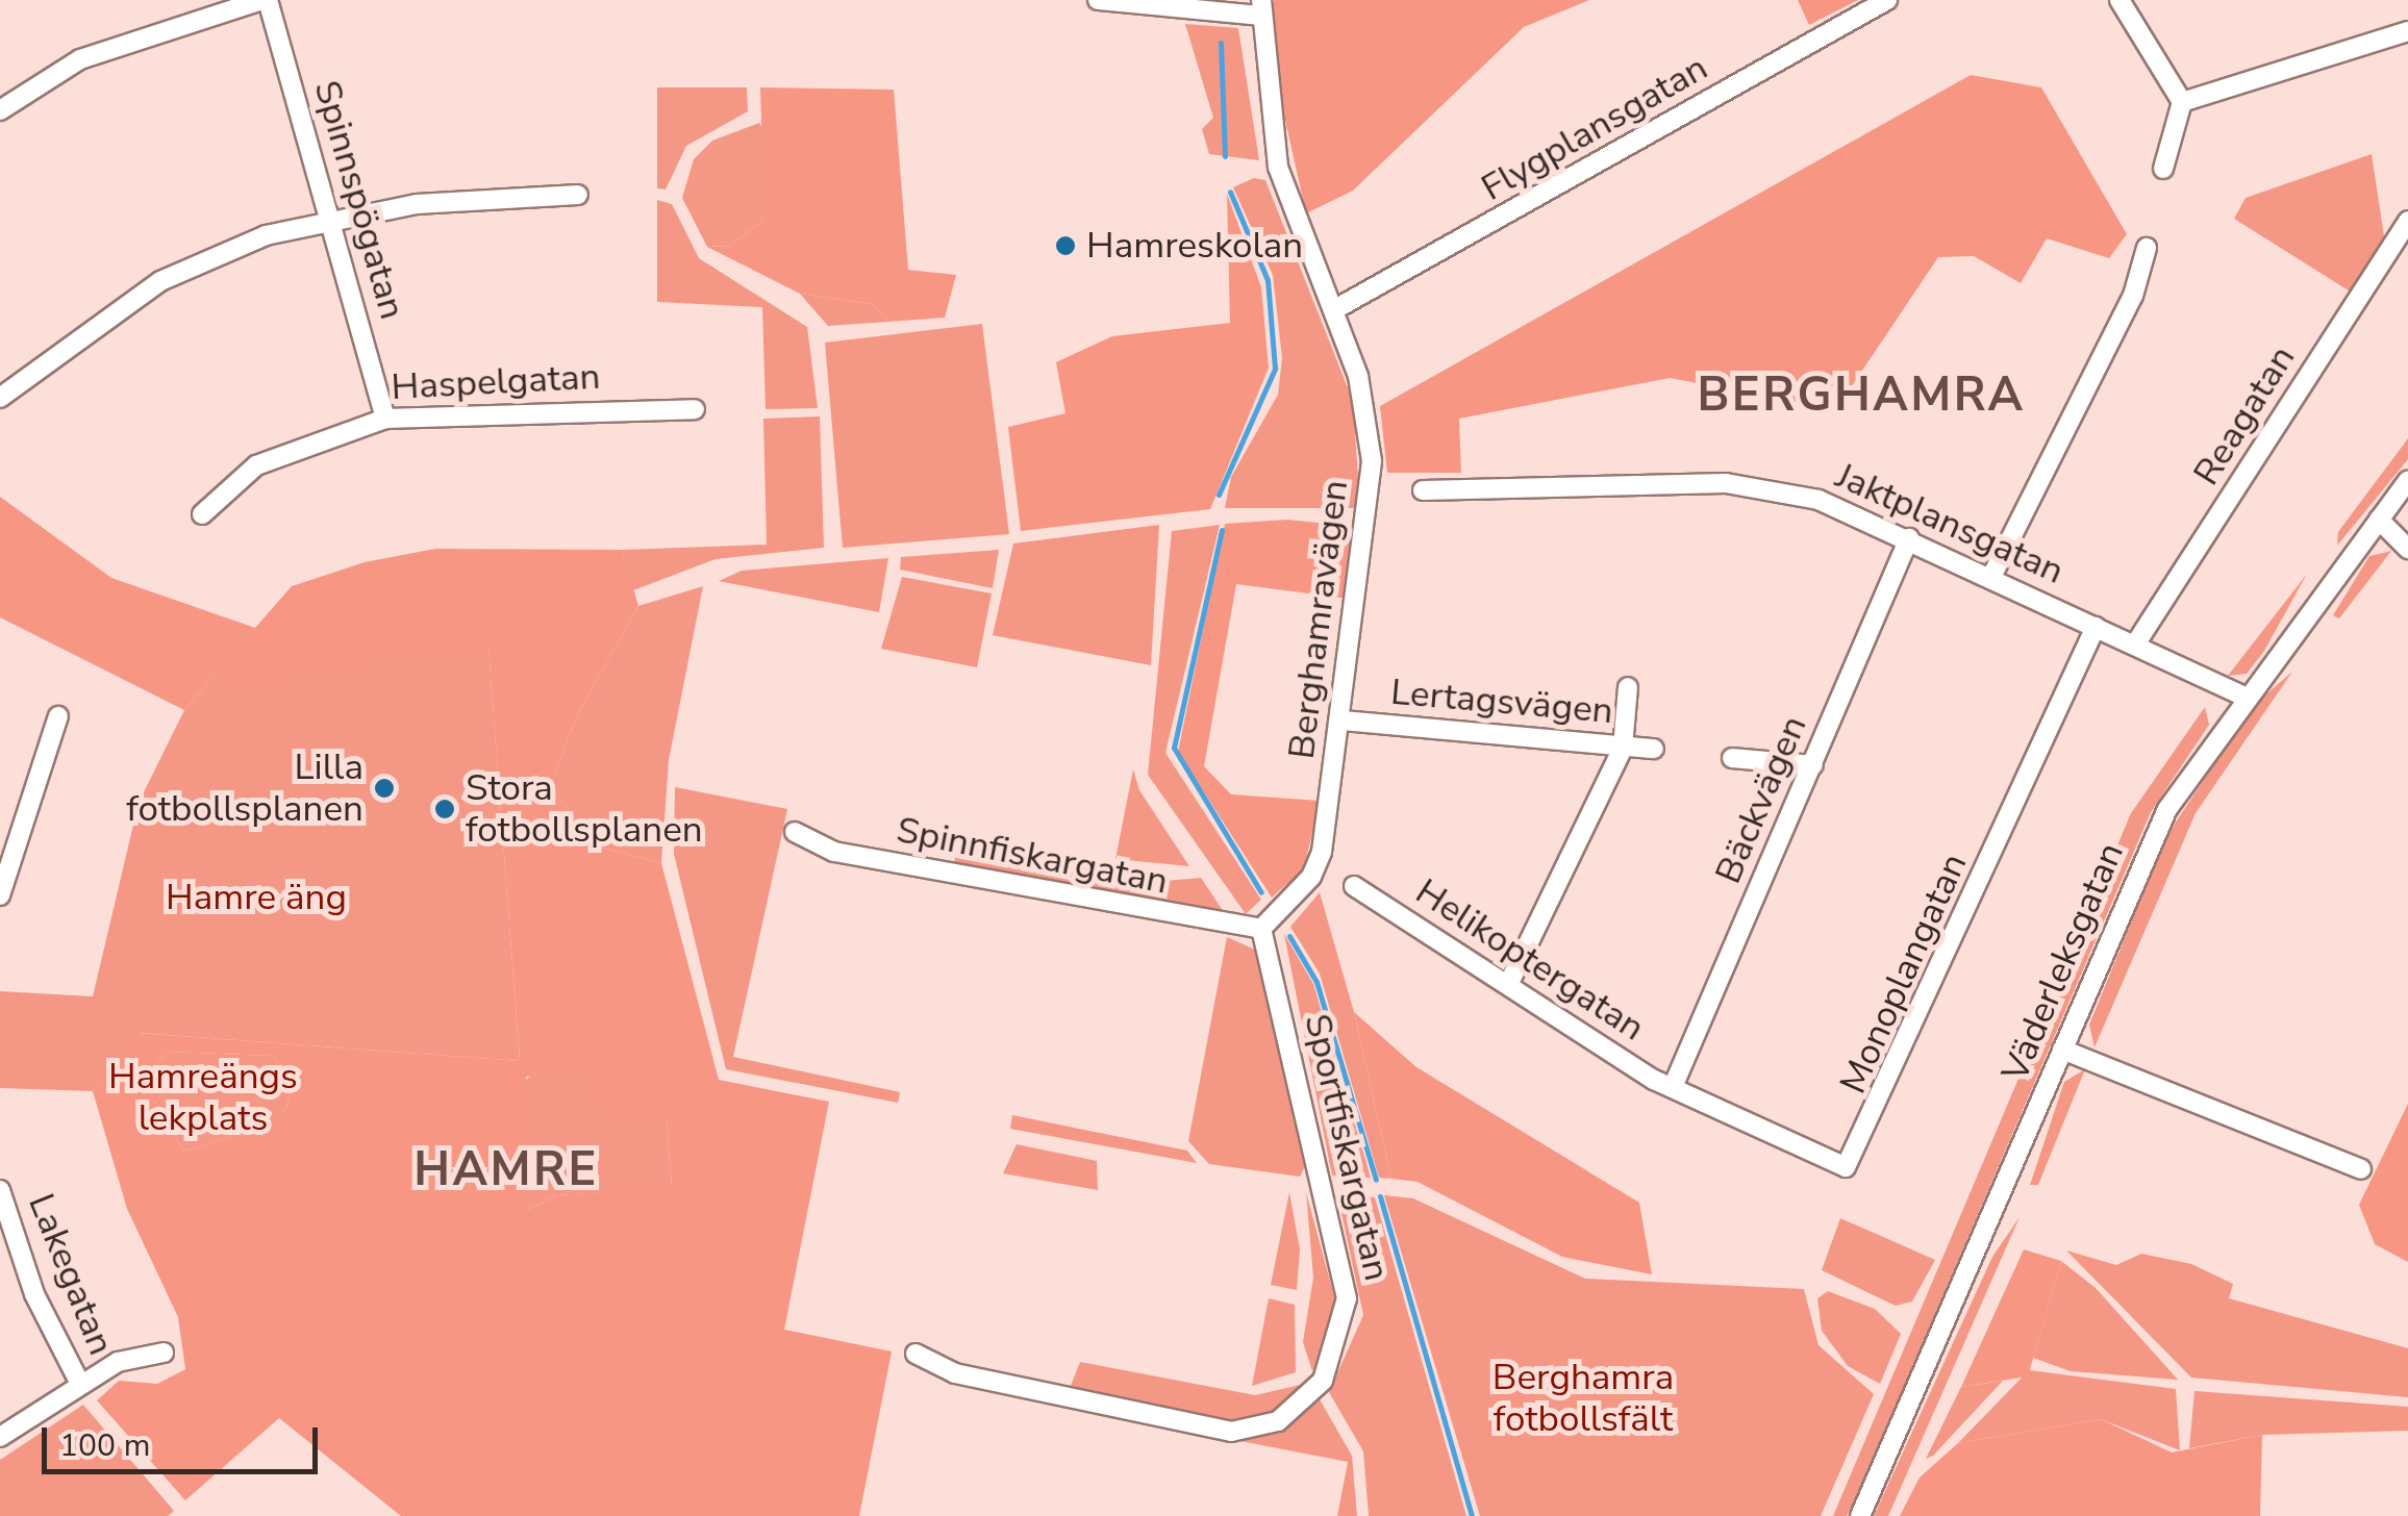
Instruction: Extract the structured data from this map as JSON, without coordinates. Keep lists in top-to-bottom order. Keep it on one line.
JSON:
{"streets":{"street":["Flygplansgatan","Spinnspögatan","Haspelgatan","Reagatan","Jaktplansgatan","Berghamravägen","Lertagsvägen","Bäckvägen","Spinnfiskargatan","Helikoptergatan","Väderleksgatan","Monoplangatan","Sportfiskargatan","Lakegatan"]},"crossings":[["Flygplansgatan","Berghamravägen"],["Spinnspögatan","Haspelgatan"],["Reagatan","Jaktplansgatan"],["Jaktplansgatan","Bäckvägen"],["Jaktplansgatan","Väderleksgatan"],["Jaktplansgatan","Monoplangatan"],["Berghamravägen","Lertagsvägen"],["Berghamravägen","Spinnfiskargatan"],["Berghamravägen","Sportfiskargatan"],["Bäckvägen","Helikoptergatan"],["Bäckvägen","Monoplangatan"],["Spinnfiskargatan","Sportfiskargatan"],["Helikoptergatan","Monoplangatan"]],"districts":["BERGHAMRA","HAMRE"],"parks":["Hamre äng","Hamreängs lekplats","Berghamra fotbollsfält"],"places":["Hamreskolan","Lilla fotbollsplanen","Stora fotbollsplanen"],"scale_bar":"100 m"}
